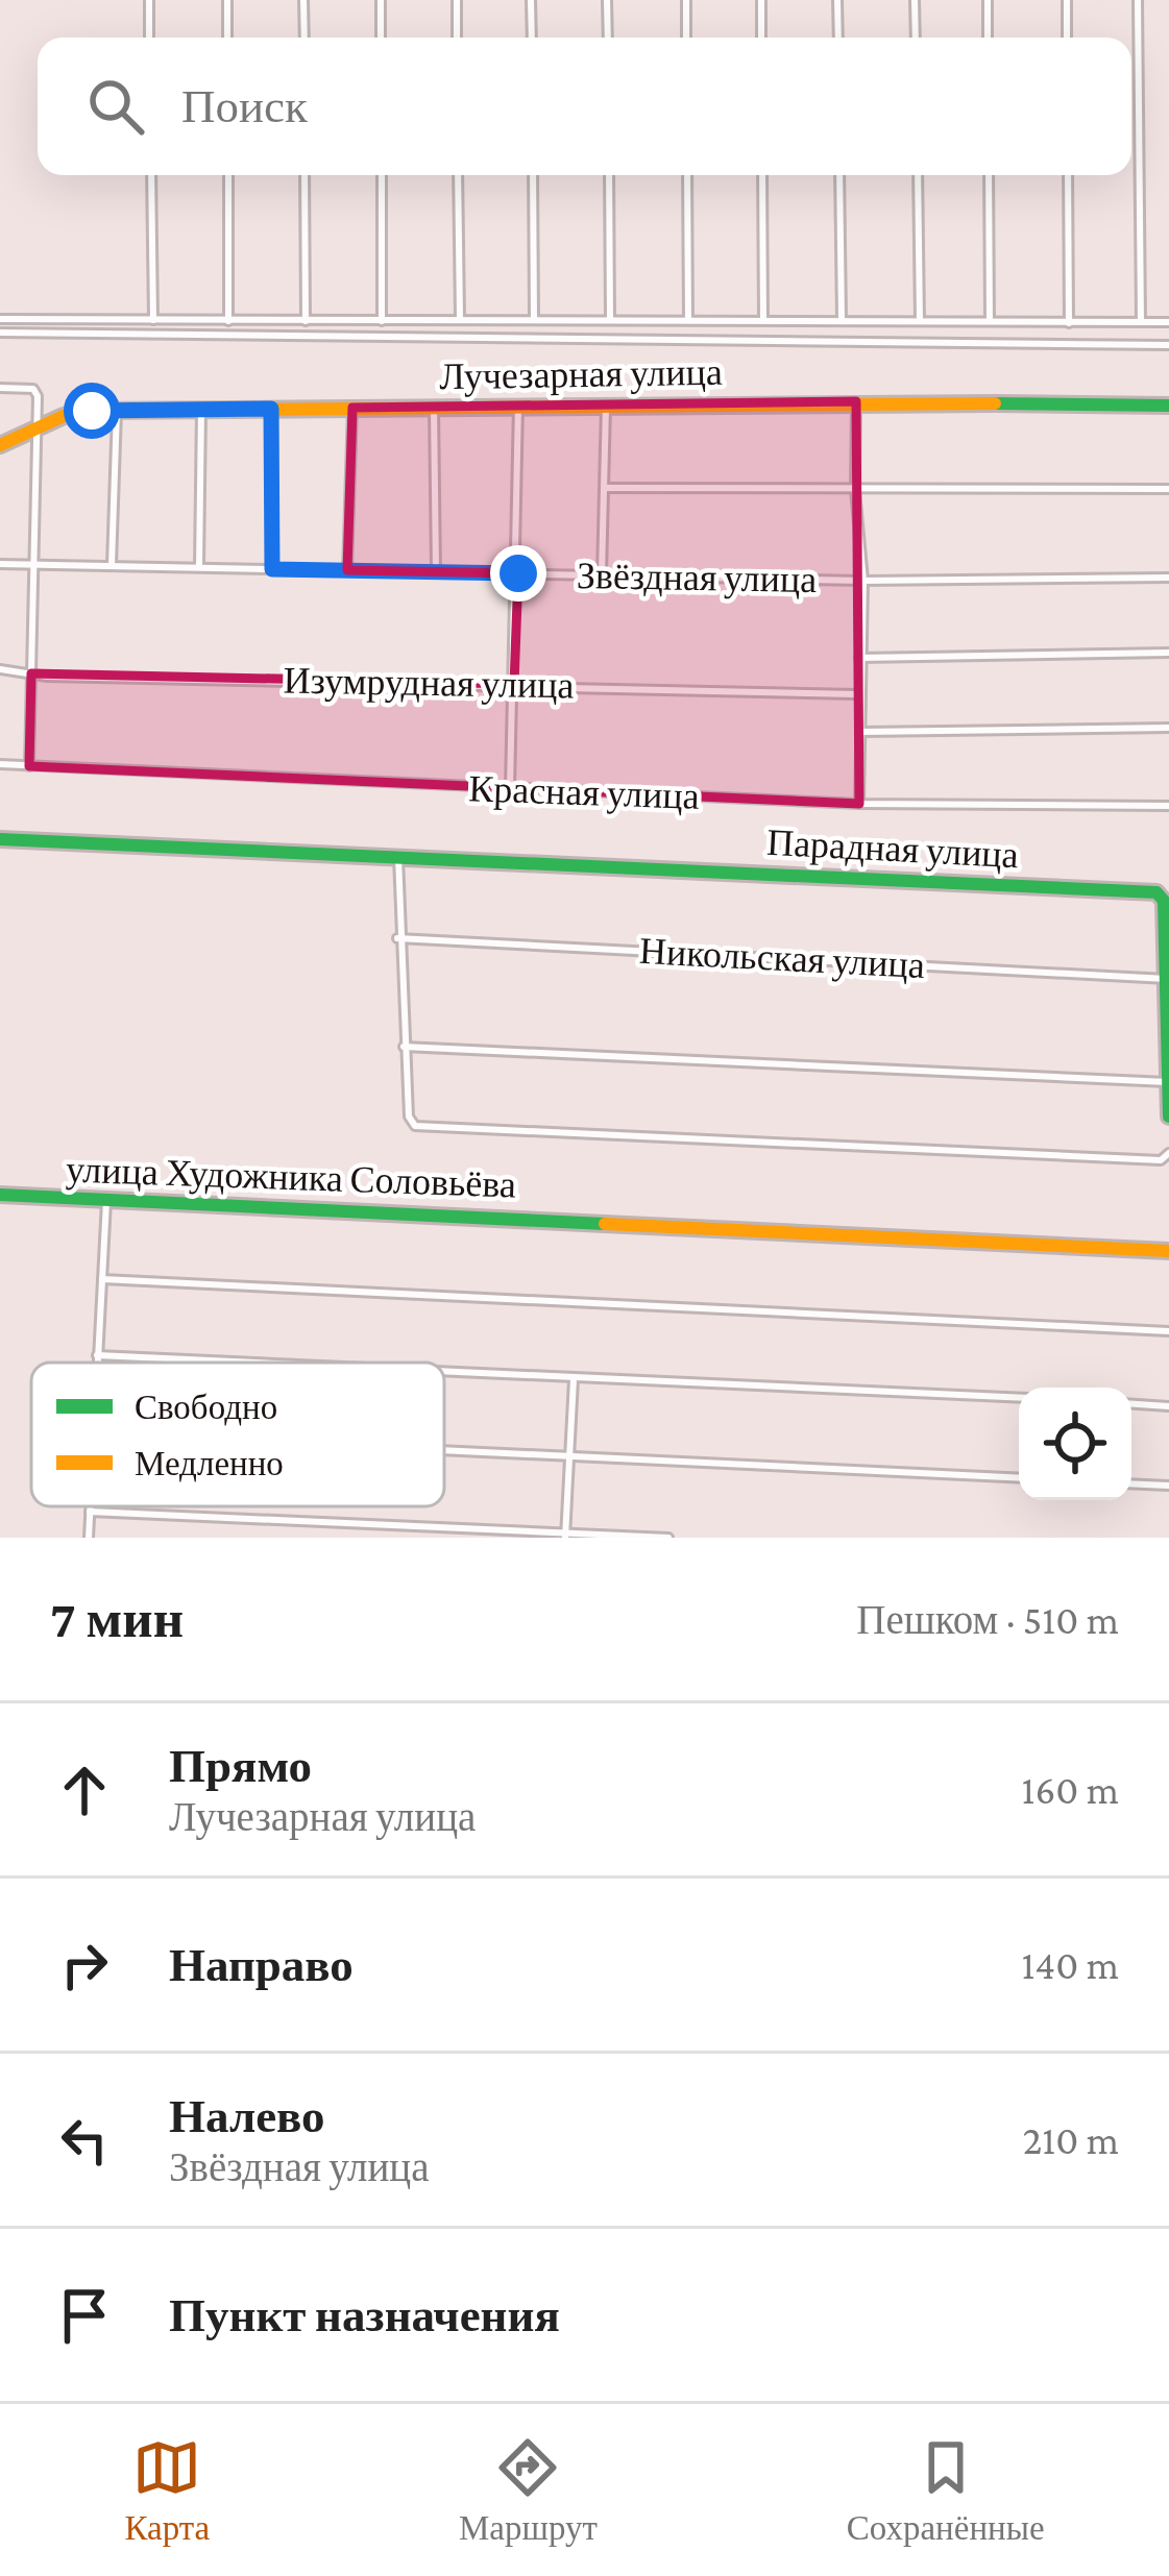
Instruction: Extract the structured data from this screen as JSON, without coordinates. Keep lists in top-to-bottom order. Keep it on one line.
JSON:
{"streets":{"street":["Лучезарная улица","Звёздная улица","Изумрудная улица","Красная улица","Парадная улица","Никольская улица","улица Художника Соловьёва"]},"crossings":[["Парадная улица","Никольская улица"]],"legend":["Свободно","Медленно"],"page":{"search":"Поиск","heading":["7 мин","Пешком · 510 m"],"list":[["Прямо","Лучезарная улица","160 m"],["Направо","140 m"],["Налево","Звёздная улица","210 m"],"Пункт назначения"],"nav":["Карта","Маршрут","Сохранённые"]}}
